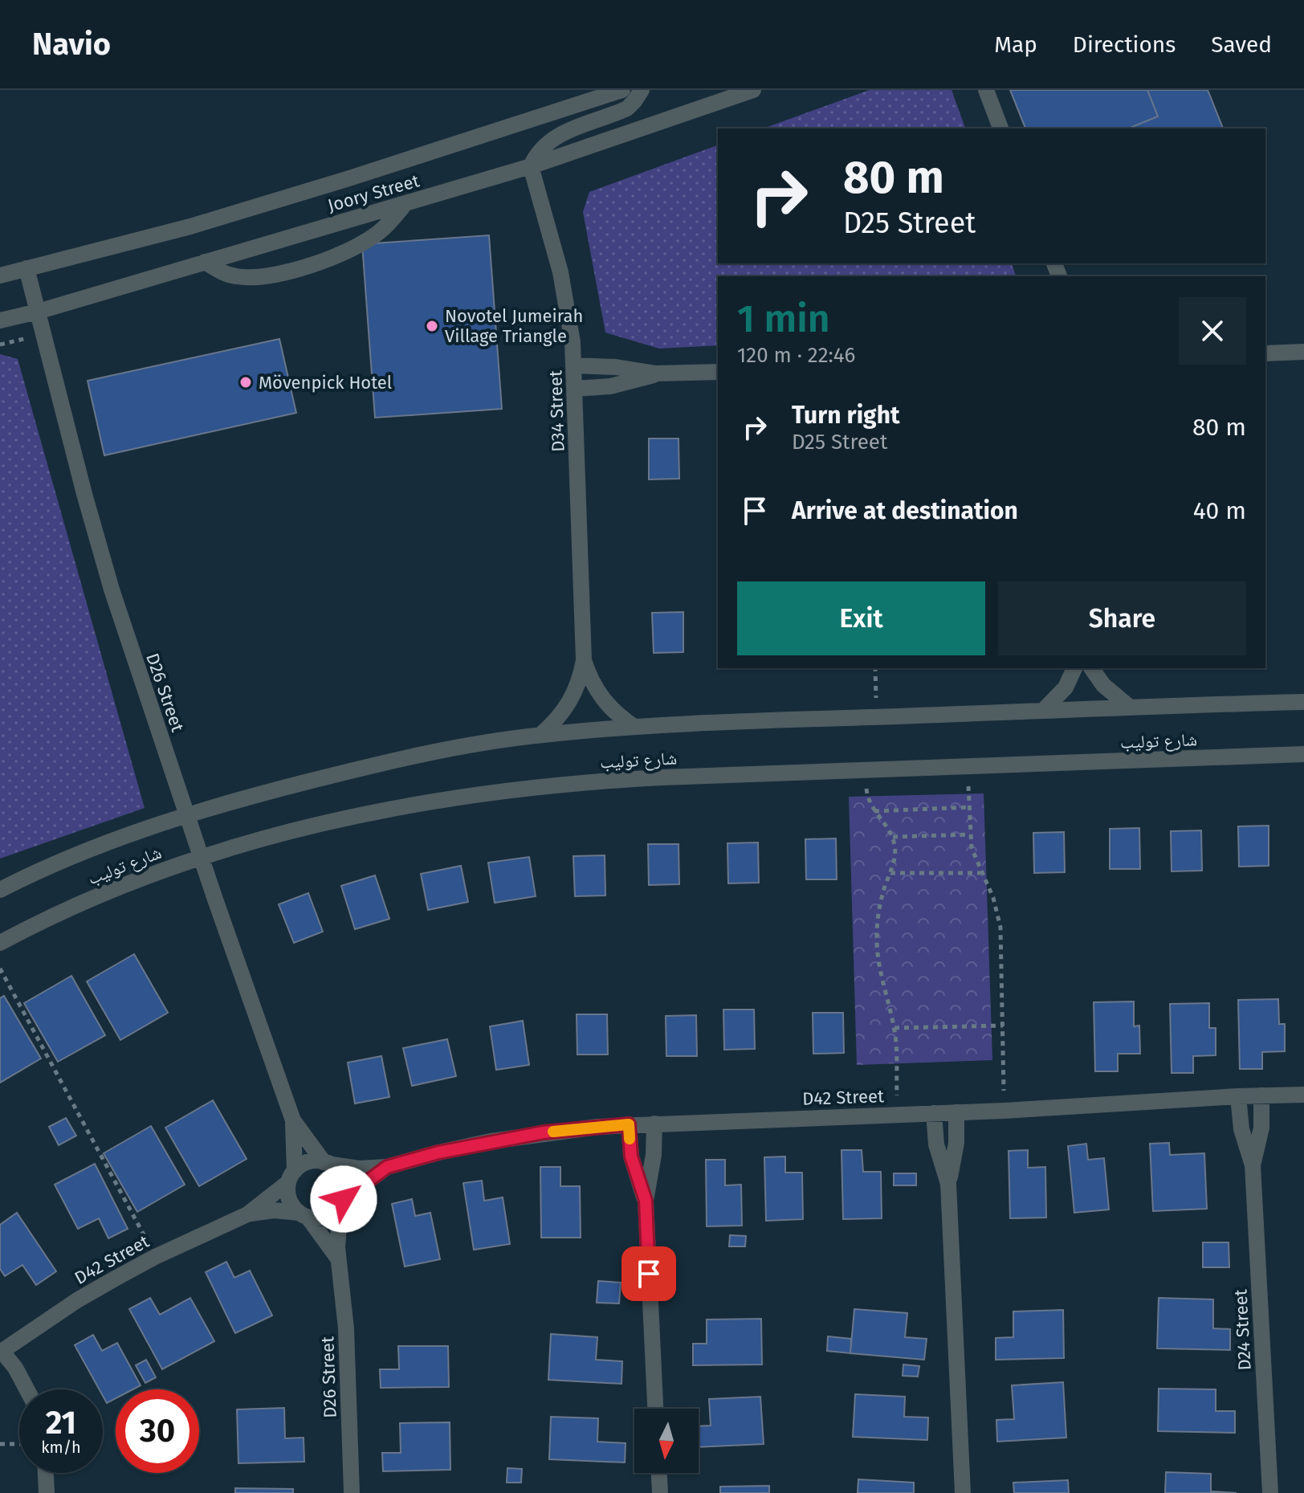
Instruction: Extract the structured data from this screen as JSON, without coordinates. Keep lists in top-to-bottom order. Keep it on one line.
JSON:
{"streets":{"street":["Joory Street","D34 Street","D26 Street","شارع توليب","D42 Street","D24 Street"]},"crossings":[["Joory Street","D34 Street"],["Joory Street","D26 Street"],["D34 Street","شارع توليب"],["D26 Street","شارع توليب"],["D26 Street","D42 Street"],["D42 Street","D24 Street"]],"places":["Novotel Jumeirah Village Triangle","Mövenpick Hotel"],"north":"bottom","page":{"header":"Navio","nav":["Map","Directions","Saved"],"turn":["80 m","D25 Street"],"heading":["1 min","120 m · 22:46"],"list":[{"name":"Turn right","note":"D25 Street","value":"80 m"},{"name":"Arrive at destination","value":"40 m"}],"buttons":["Exit","Share"],"speed":"21 km/h","limit":"30"}}
